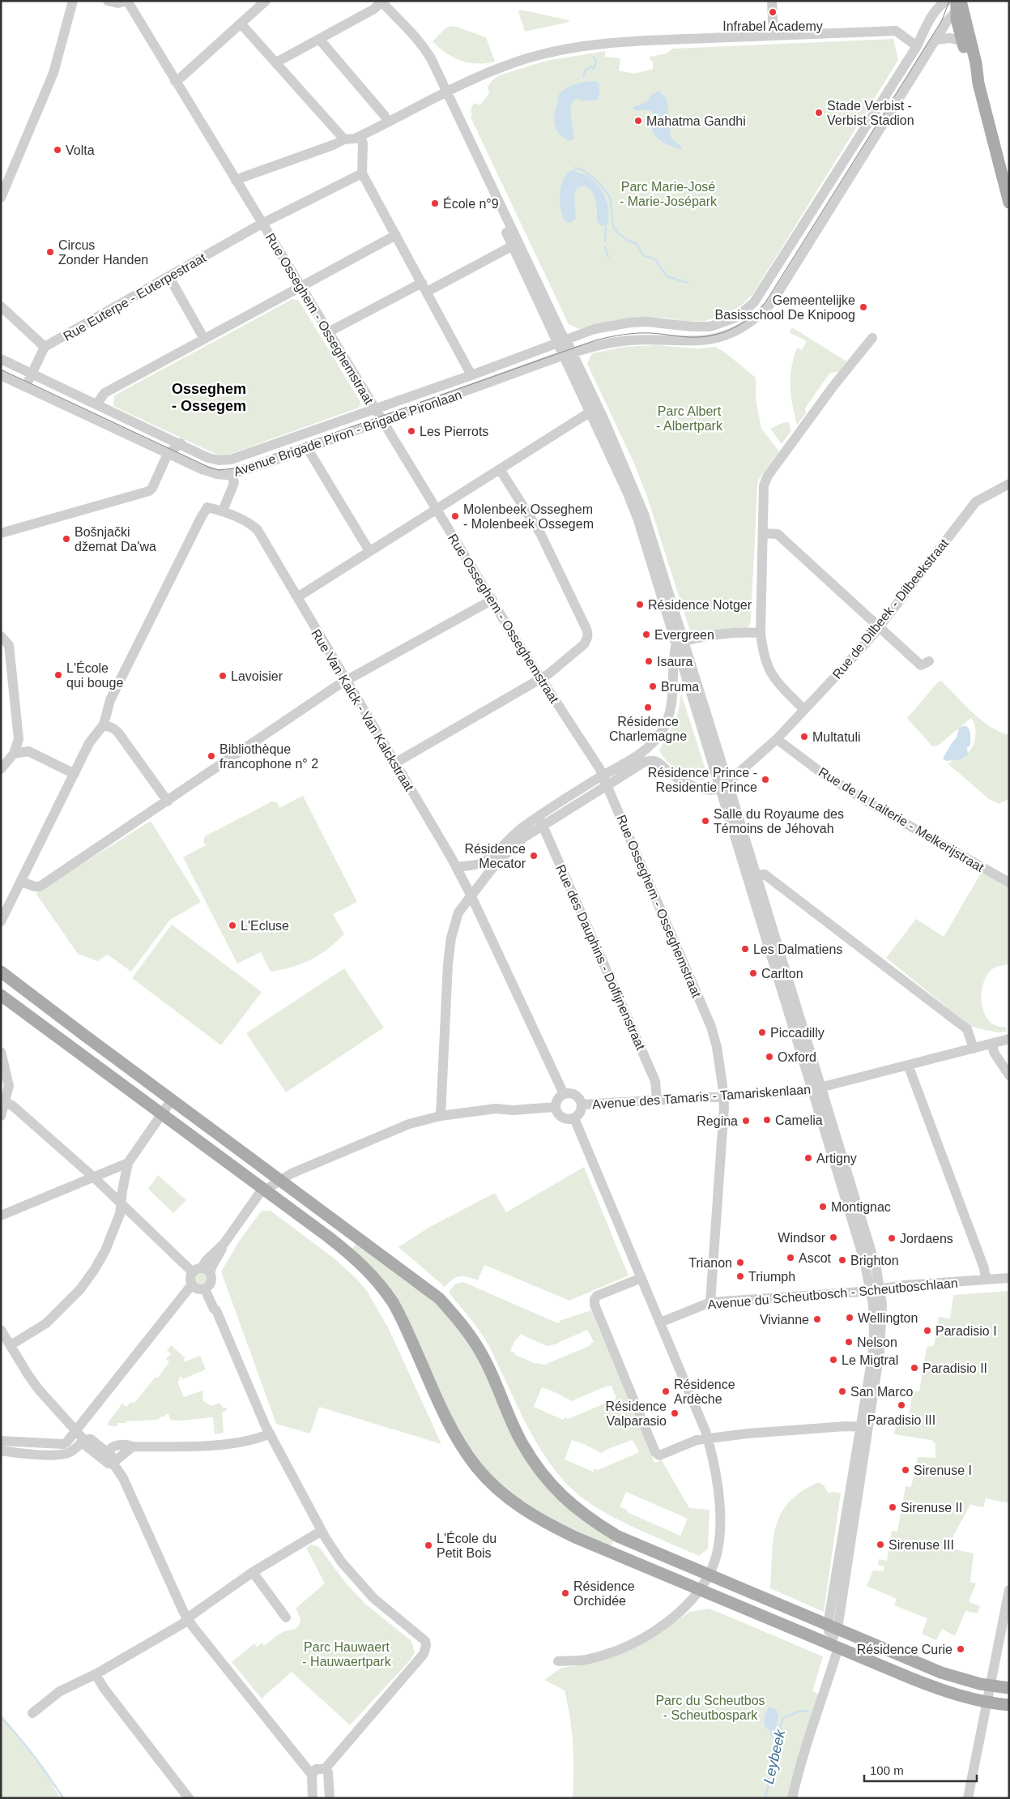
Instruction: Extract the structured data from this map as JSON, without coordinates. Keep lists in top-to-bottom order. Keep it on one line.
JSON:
{"streets":{"street":["Rue Euterpe - Euterpestraat","Rue Osseghem - Osseghemstraat","Avenue Brigade Piron - Brigade Pironlaan","Rue de Dilbeek - Dilbeekstraat","Rue Van Kalck - Van Kalckstraat","Rue de la Laiterie - Melkerijstraat","Rue des Dauphins - Dolfijnenstraat","Avenue des Tamaris - Tamariskenlaan","Avenue du Scheutbosch - Scheutboschlaan"]},"crossings":[["Rue Euterpe - Euterpestraat","Rue Osseghem - Osseghemstraat"],["Rue Osseghem - Osseghemstraat","Avenue Brigade Piron - Brigade Pironlaan"],["Rue Osseghem - Osseghemstraat","Avenue des Tamaris - Tamariskenlaan"],["Rue Osseghem - Osseghemstraat","Avenue du Scheutbosch - Scheutboschlaan"],["Rue de Dilbeek - Dilbeekstraat","Rue de la Laiterie - Melkerijstraat"],["Rue Van Kalck - Van Kalckstraat","Avenue des Tamaris - Tamariskenlaan"],["Rue des Dauphins - Dolfijnenstraat","Avenue des Tamaris - Tamariskenlaan"]],"districts":["Osseghem - Ossegem"],"water":["Leybeek"],"parks":["Parc Marie-José - Marie-Josépark","Parc Albert - Albertpark","Parc Hauwaert - Hauwaertpark","Parc du Scheutbos - Scheutbospark"],"places":["Infrabel Academy","Stade Verbist - Verbist Stadion","Mahatma Gandhi","Volta","École n°9","Circus Zonder Handen","Gemeentelijke Basisschool De Knipoog","Les Pierrots","Molenbeek Osseghem - Molenbeek Ossegem","Bošnjački džemat Da'wa","Résidence Notger","Evergreen","Isaura","L'École qui bouge","Lavoisier","Bruma","Résidence Charlemagne","Multatuli","Bibliothèque francophone n° 2","Résidence Prince - Residentie Prince","Salle du Royaume des Témoins de Jéhovah","Résidence Mecator","L'Ecluse","Les Dalmatiens","Carlton","Piccadilly","Oxford","Camelia","Regina","Artigny","Montignac","Windsor","Jordaens","Ascot","Brighton","Trianon","Triumph","Wellington","Vivianne","Paradisio I","Nelson","Le Migtral","Paradisio II","Résidence Ardèche","San Marco","Paradisio III","Résidence Valparasio","Sirenuse I","Sirenuse II","Sirenuse III","L'École du Petit Bois","Résidence Orchidée","Résidence Curie"],"scale_bar":"100 m"}
